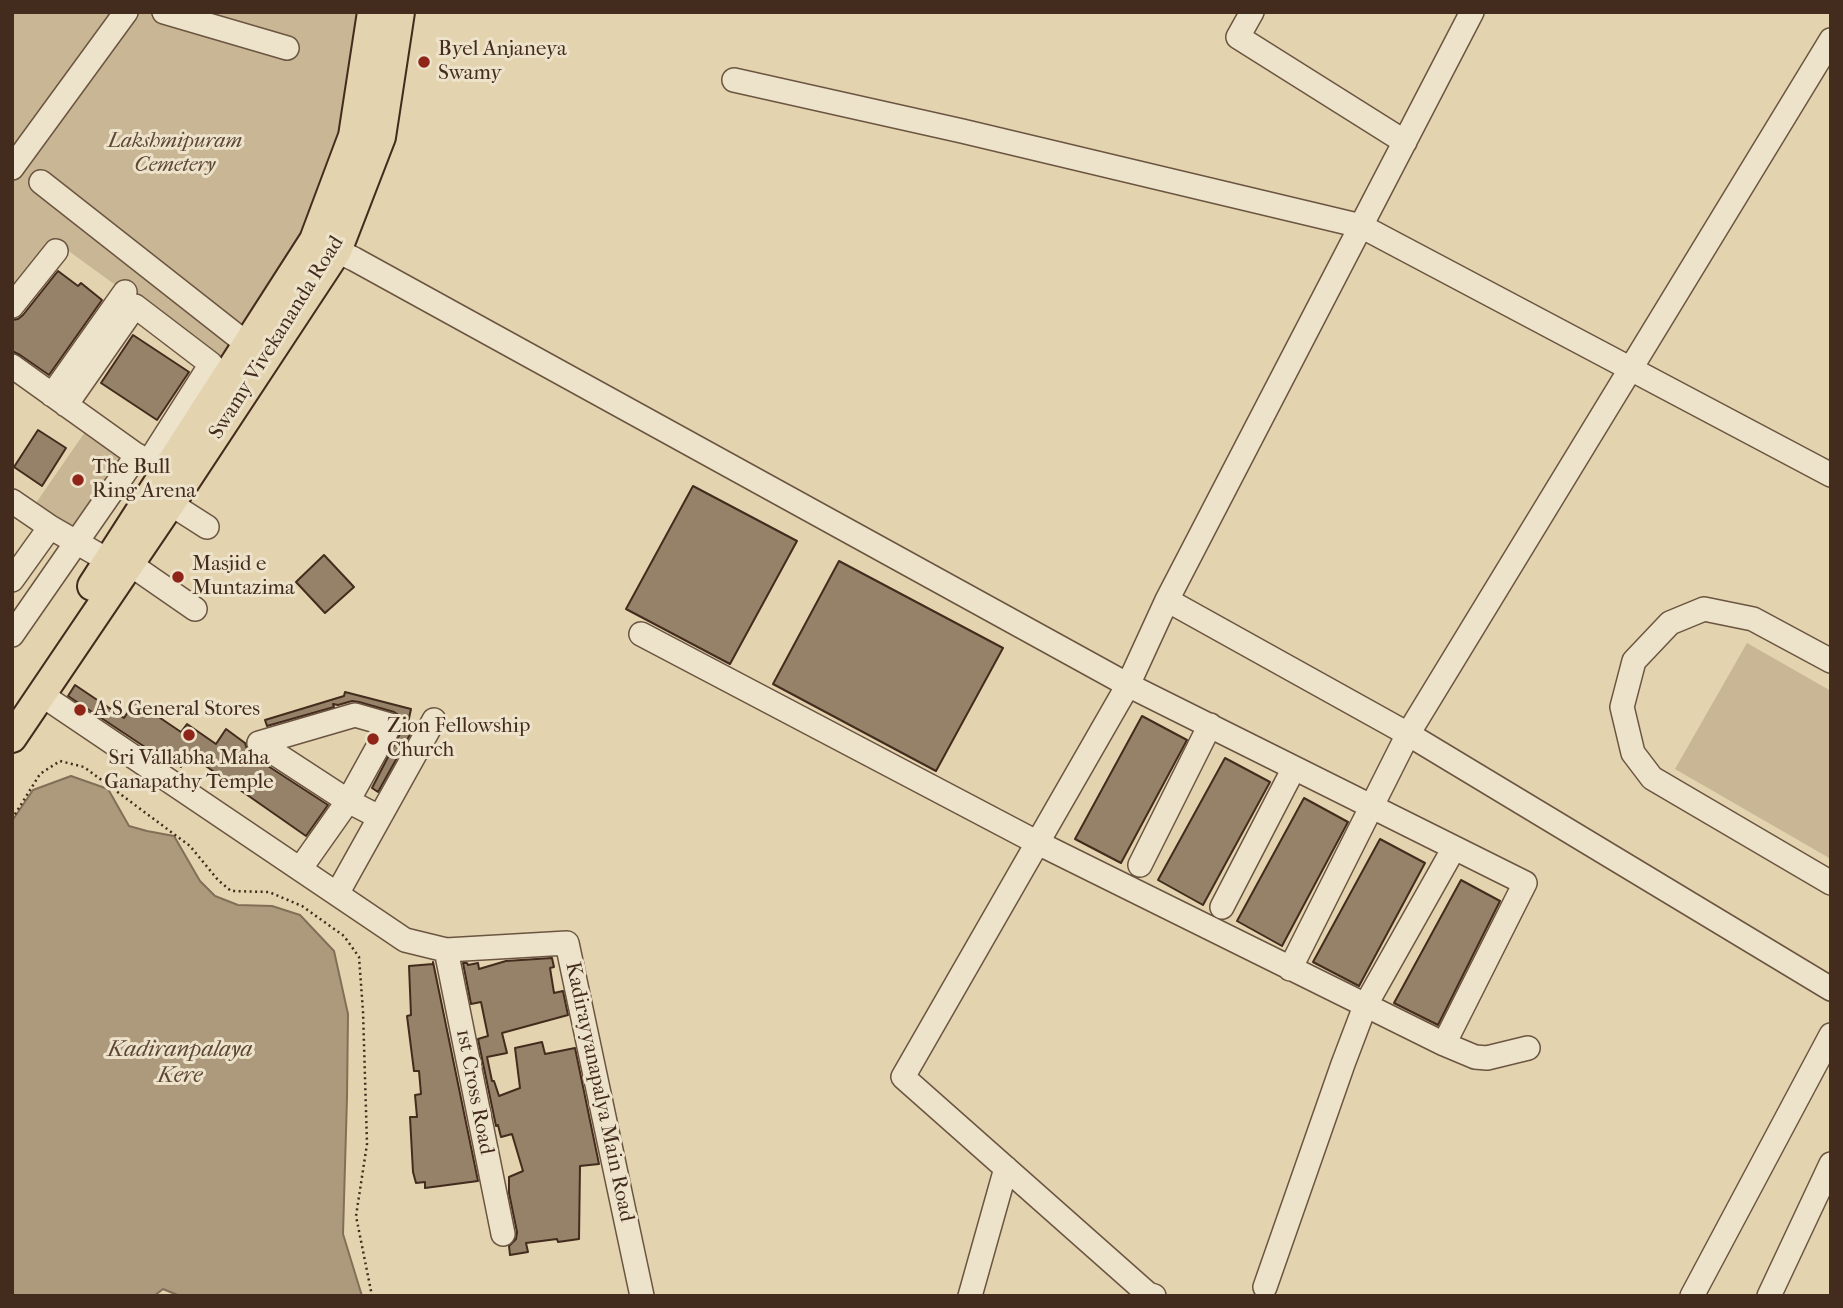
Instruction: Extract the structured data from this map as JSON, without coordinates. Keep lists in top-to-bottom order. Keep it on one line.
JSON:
{"streets":{"main road":["Swamy Vivekananda Road"],"street":["1st Cross Road","Kadirayyanapalya Main Road"]},"crossings":[["Swamy Vivekananda Road","Kadirayyanapalya Main Road"],["1st Cross Road","Kadirayyanapalya Main Road"]],"water":["Kadiranpalaya Kere"],"parks":["Lakshmipuram Cemetery"],"places":["Byel Anjaneya Swamy","The Bull Ring Arena","Masjid e Muntazima","A S General Stores","Sri Vallabha Maha Ganapathy Temple","Zion Fellowship Church"]}
